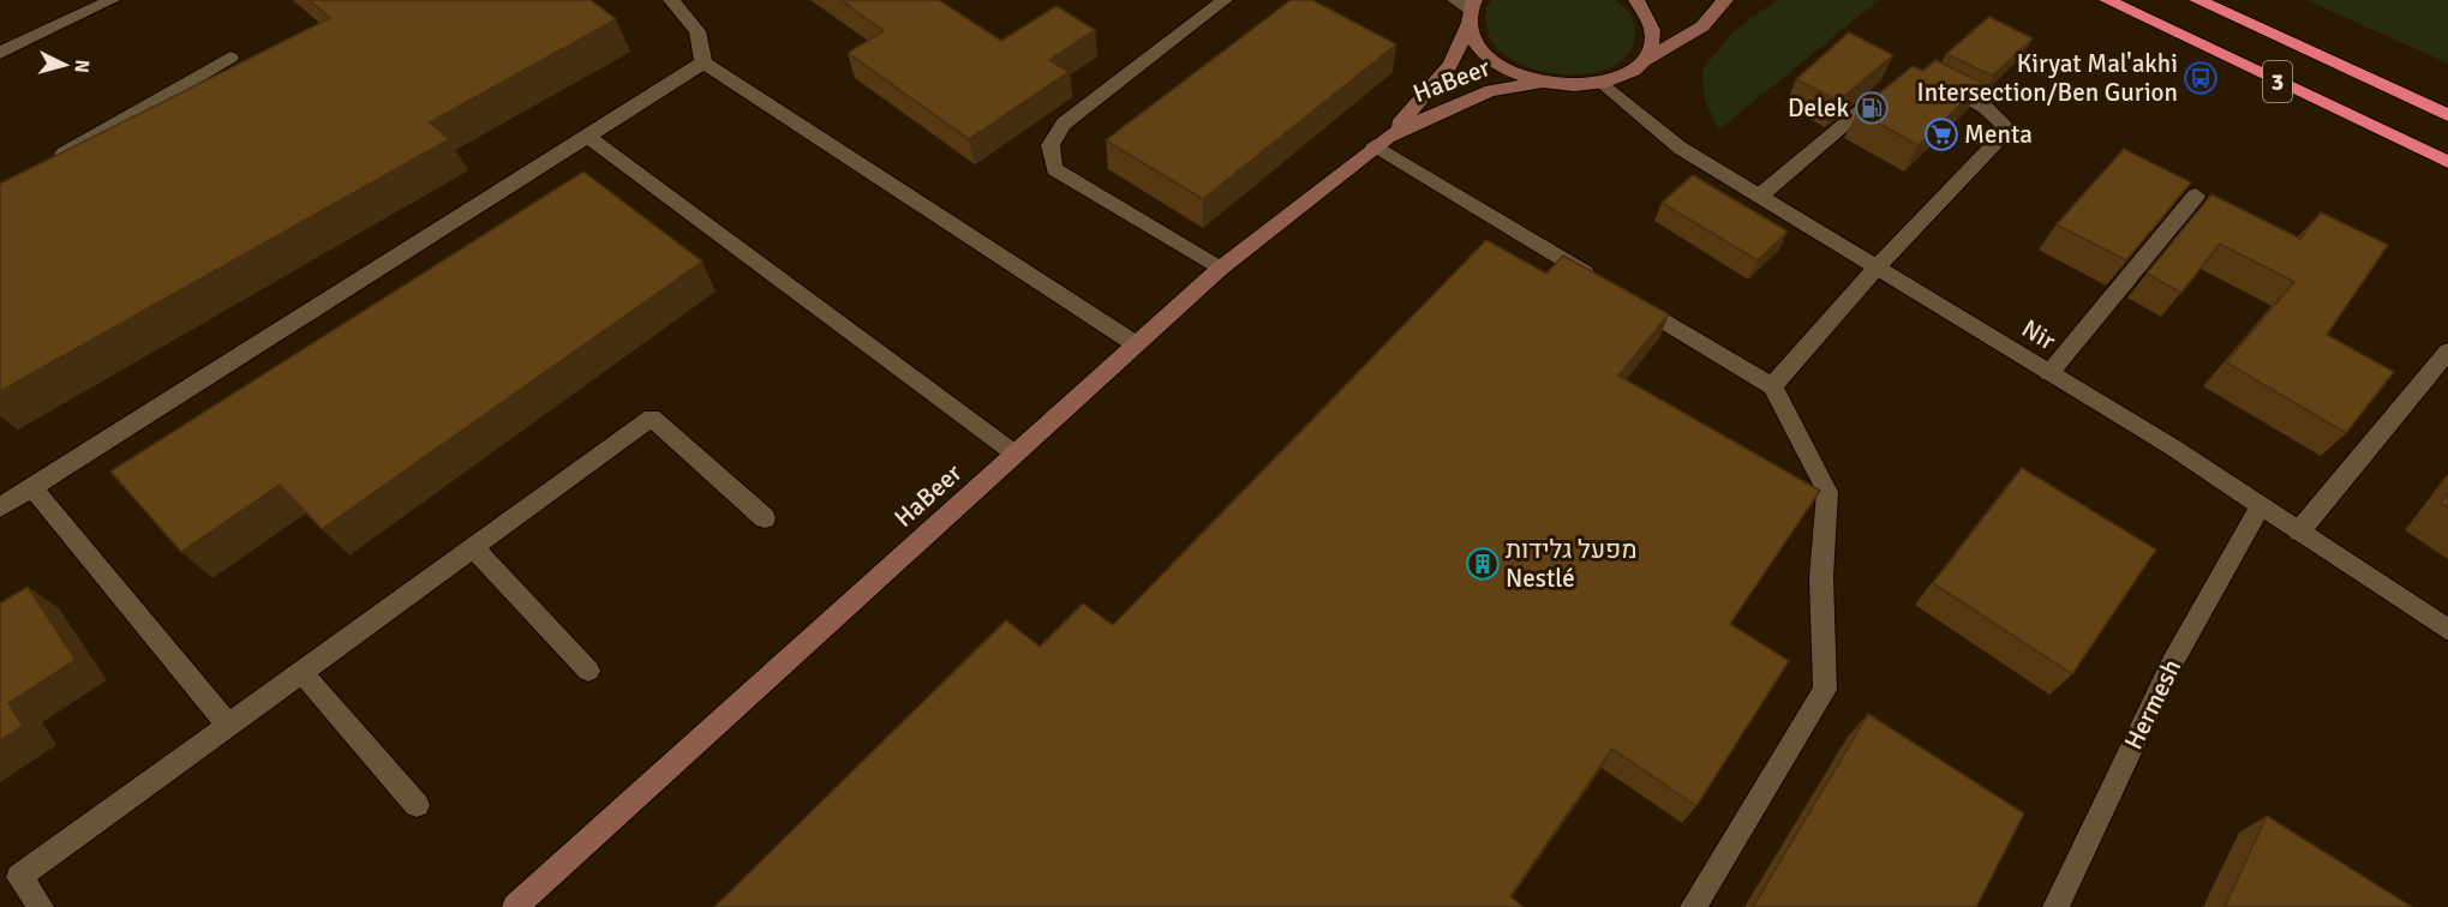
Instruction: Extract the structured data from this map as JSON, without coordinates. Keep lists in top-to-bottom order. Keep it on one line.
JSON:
{"streets":{"highway":["3"],"street":["HaBeer","Nir","Hermesh"]},"crossings":[["Nir","Hermesh"]],"places":{"bus stop":["Kiryat Mal'akhi Intersection/Ben Gurion"],"fuel station":["Delek"],"supermarket":["Menta"],"building":["מפעל גלידות Nestlé"]},"north":"right"}
